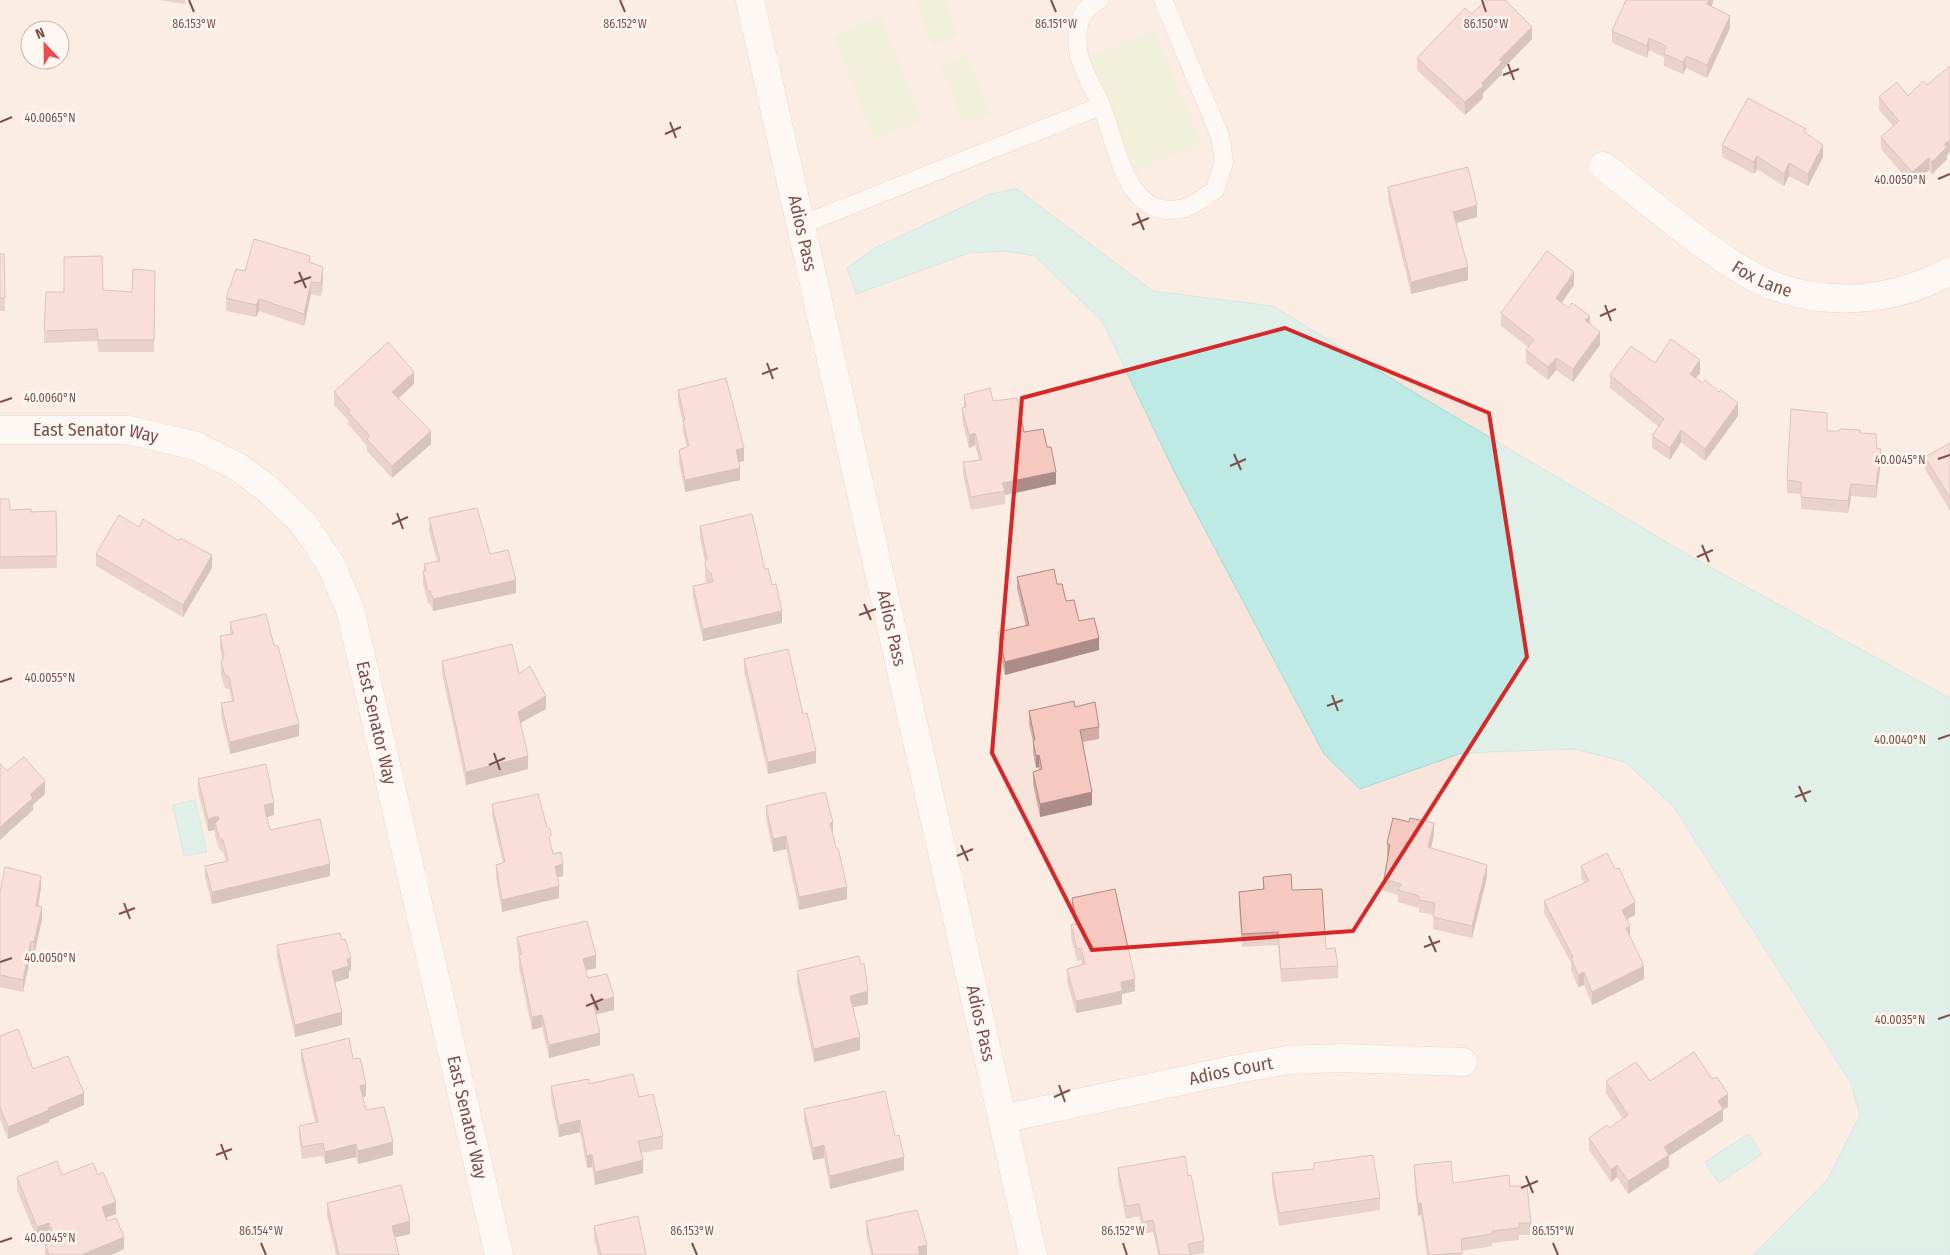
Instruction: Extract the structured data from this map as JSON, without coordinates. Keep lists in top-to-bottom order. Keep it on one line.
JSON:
{"streets":{"street":["Adios Pass","Fox Lane","East Senator Way","Adios Court"]},"crossings":[["Adios Pass","Adios Court"]],"north":"top","coordinates":["86.153°W","86.152°W","86.151°W","86.150°W","40.0065°N","40.0050°N","40.0060°N","40.0045°N","40.0055°N","40.0040°N","40.0035°N","86.154°W"]}
